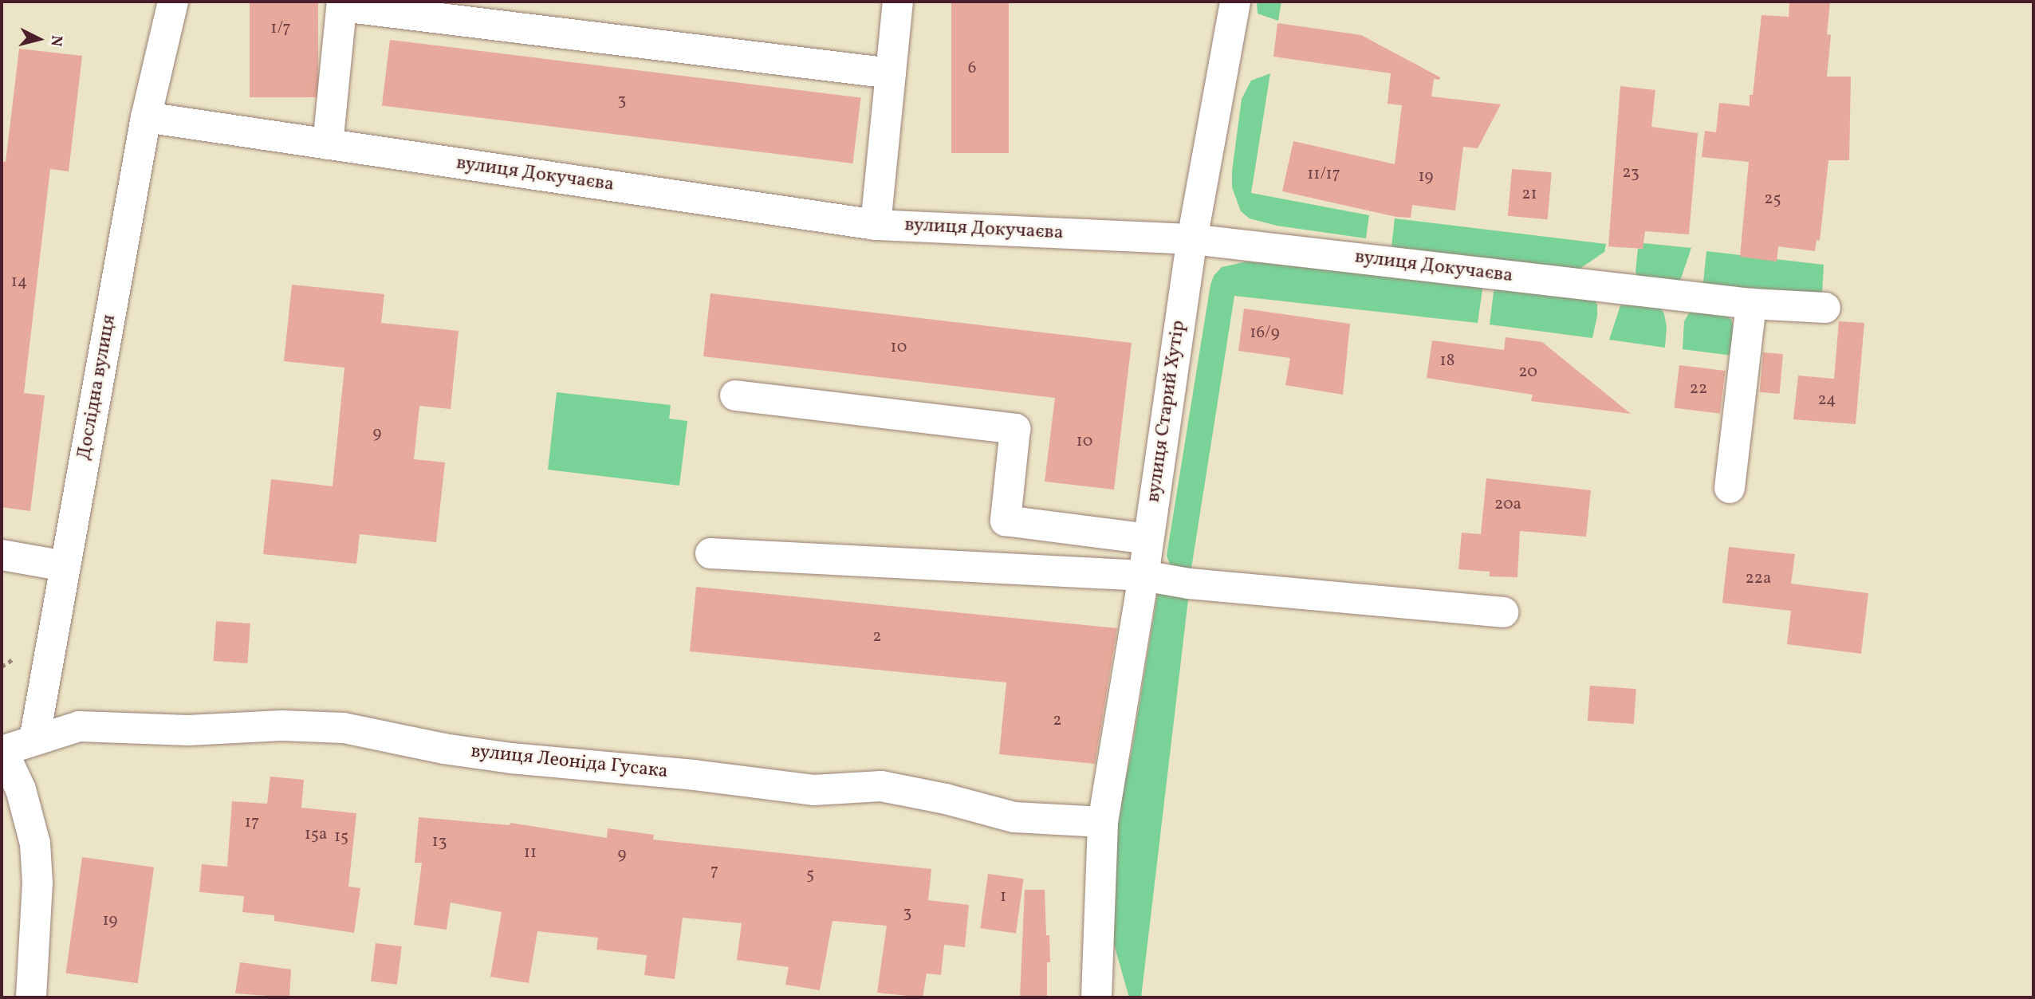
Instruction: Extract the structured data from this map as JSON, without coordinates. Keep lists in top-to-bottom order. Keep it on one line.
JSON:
{"streets":{"street":["вулиця Докучаєва","Дослідна вулиця","вулиця Старий Хутір","вулиця Леоніда Гусака"]},"crossings":[["вулиця Докучаєва","Дослідна вулиця"],["вулиця Докучаєва","вулиця Старий Хутір"],["Дослідна вулиця","вулиця Леоніда Гусака"],["вулиця Старий Хутір","вулиця Леоніда Гусака"]],"house_numbers":["1/7","6","3","23","11/17","19","21","25","14","16/9","10","18","20","22","24","9","10","20а","22а","2","2","17","15а","15","13","11","9","7","5","1","3","19"],"north":"right"}
